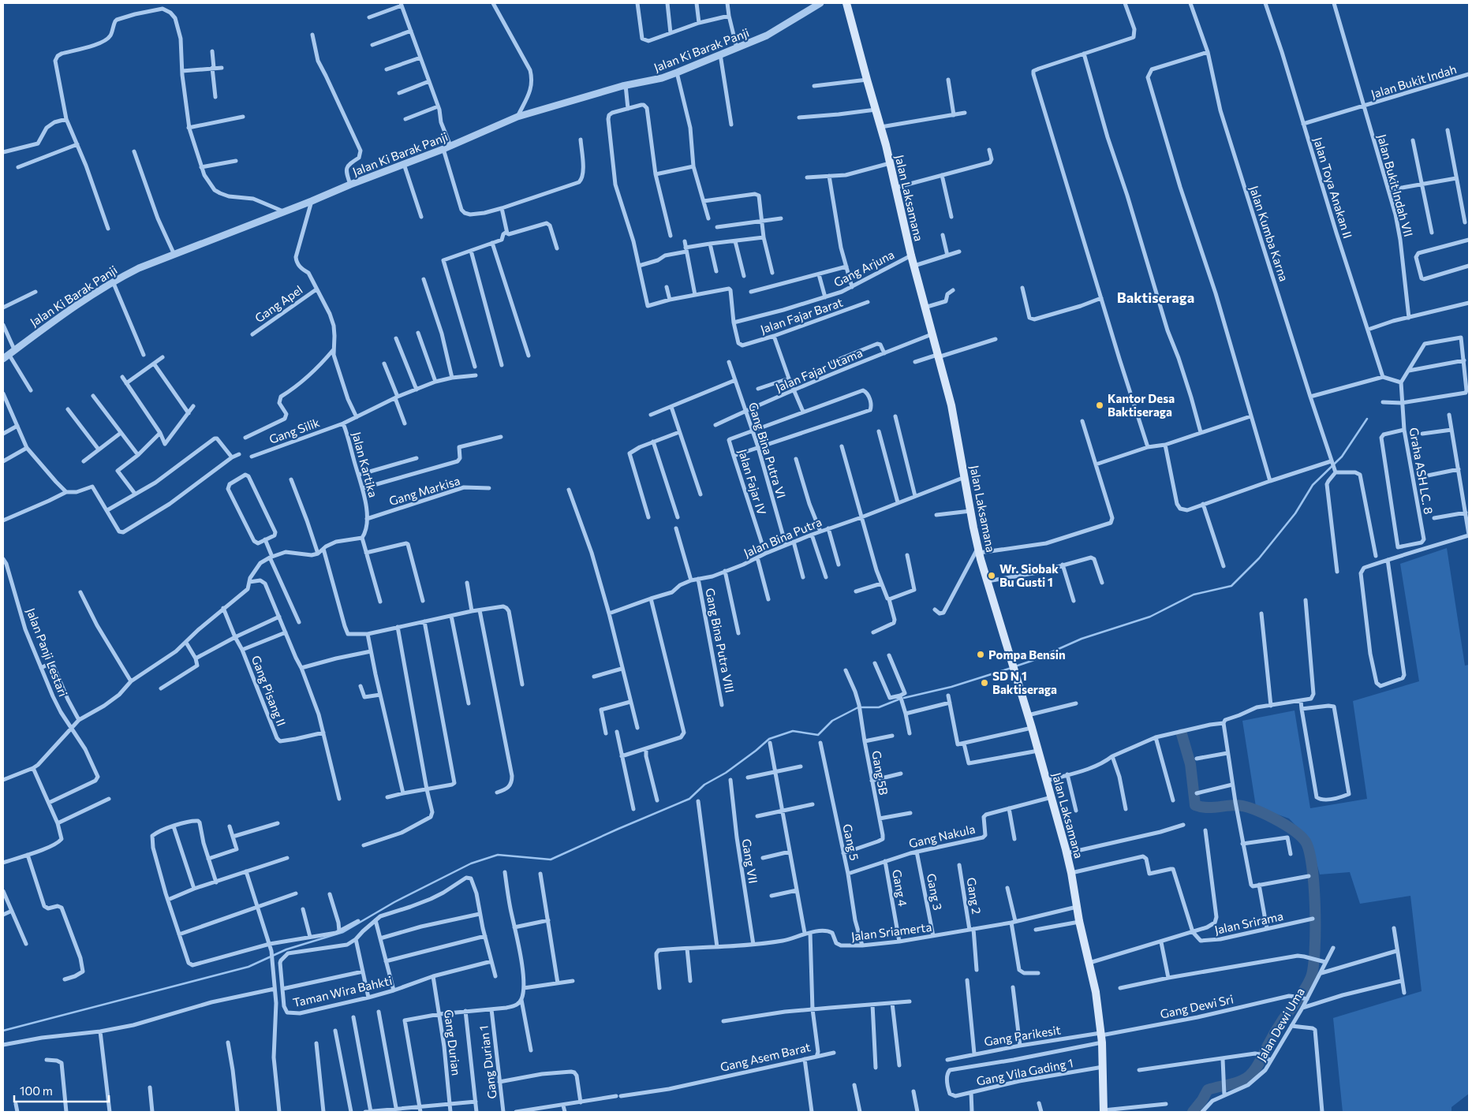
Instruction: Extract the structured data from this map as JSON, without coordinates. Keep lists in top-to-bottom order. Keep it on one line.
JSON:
{"streets":{"main road":["Jalan Laksamana"],"street":["Jalan Ki Barak Panji","Jalan Bukit Indah","Jalan Bukit Indah VII","Jalan Toya Anakan II","Jalan Kumba Karna","Gang Arjuna","Gang Apel","Jalan Fajar Barat","Jalan Fajar Utama","Gang Silik","Gang Bina Putra VI","Jalan Kartika","Graha ASH LC. 8","Jalan Fajar IV","Gang Markisa","Jalan Bina Putra","Gang Bina Putra VIII","Jalan Panji Lestari","Gang Pisang II","Gang 5B","Gang Nakula","Gang 5","Gang VII","Gang 4","Gang 3","Gang 2","Jalan Srirama","Jalan Sriamerta","Taman Wira Bahkti","Gang Dewi Sri","Jalan Dewi Uma","Gang Parikesit","Gang Durian","Gang Asem Barat","Gang Durian 1","Gang Vila Gading 1"]},"crossings":[["Jalan Ki Barak Panji","Jalan Kartika"],["Jalan Bukit Indah","Jalan Bukit Indah VII"],["Jalan Bukit Indah","Jalan Toya Anakan II"],["Jalan Laksamana","Gang Arjuna"],["Jalan Laksamana","Jalan Fajar Utama"],["Jalan Laksamana","Jalan Bina Putra"],["Jalan Laksamana","Gang Nakula"],["Jalan Laksamana","Jalan Srirama"],["Jalan Laksamana","Jalan Sriamerta"],["Jalan Laksamana","Gang Dewi Sri"],["Jalan Laksamana","Gang Parikesit"],["Jalan Laksamana","Gang Vila Gading 1"],["Gang Apel","Jalan Kartika"],["Jalan Fajar Utama","Gang Bina Putra VI"],["Gang Silik","Jalan Kartika"],["Gang Bina Putra VI","Jalan Fajar IV"],["Gang Bina Putra VI","Jalan Bina Putra"],["Jalan Kartika","Gang Markisa"],["Jalan Fajar IV","Jalan Bina Putra"],["Jalan Bina Putra","Gang Bina Putra VIII"],["Gang 5B","Gang 5"],["Gang Nakula","Gang 5"],["Gang Nakula","Gang 4"],["Gang Nakula","Gang 3"],["Gang 5","Jalan Sriamerta"],["Gang VII","Jalan Sriamerta"],["Gang 4","Jalan Sriamerta"],["Gang 3","Jalan Sriamerta"],["Gang 2","Jalan Sriamerta"],["Jalan Sriamerta","Gang Asem Barat"],["Taman Wira Bahkti","Gang Durian"],["Gang Dewi Sri","Jalan Dewi Uma"],["Gang Dewi Sri","Gang Parikesit"],["Gang Dewi Sri","Gang Vila Gading 1"],["Gang Parikesit","Gang Vila Gading 1"]],"districts":["Baktiseraga"],"places":["Kantor Desa Baktiseraga","Wr. Siobak Bu Gusti 1","Pompa Bensin","SD N 1 Baktiseraga"],"scale_bar":"100 m"}
